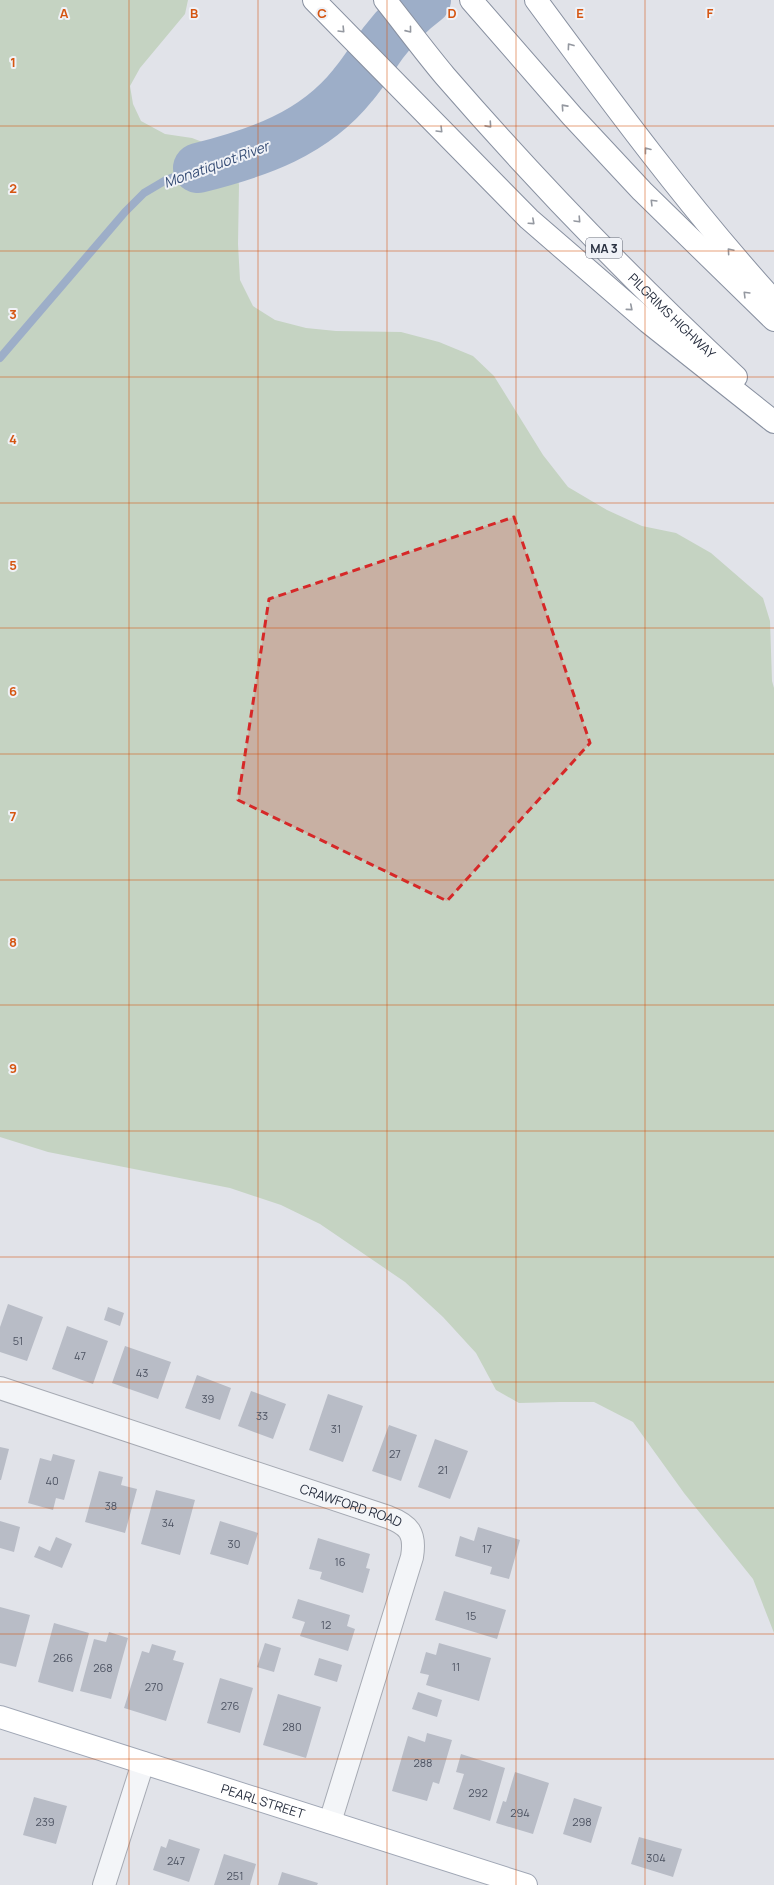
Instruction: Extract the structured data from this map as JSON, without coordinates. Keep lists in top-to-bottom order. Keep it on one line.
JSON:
{"streets":{"main road":["MA 3","PILGRIMS HIGHWAY","PEARL STREET"],"street":["CRAWFORD ROAD"]},"crossings":[["CRAWFORD ROAD","PEARL STREET"]],"water":["Monatiquot River"],"house_numbers":["51","47","43","39","33","31","27","21","40","38","34","30","17","16","15","12","266","11","268","270","276","280","288","292","294","239","298","304","247","251"],"grid":{"columns":["A","B","C","D","E","F"],"rows":["1","2","3","4","5","6","7","8","9"]}}
